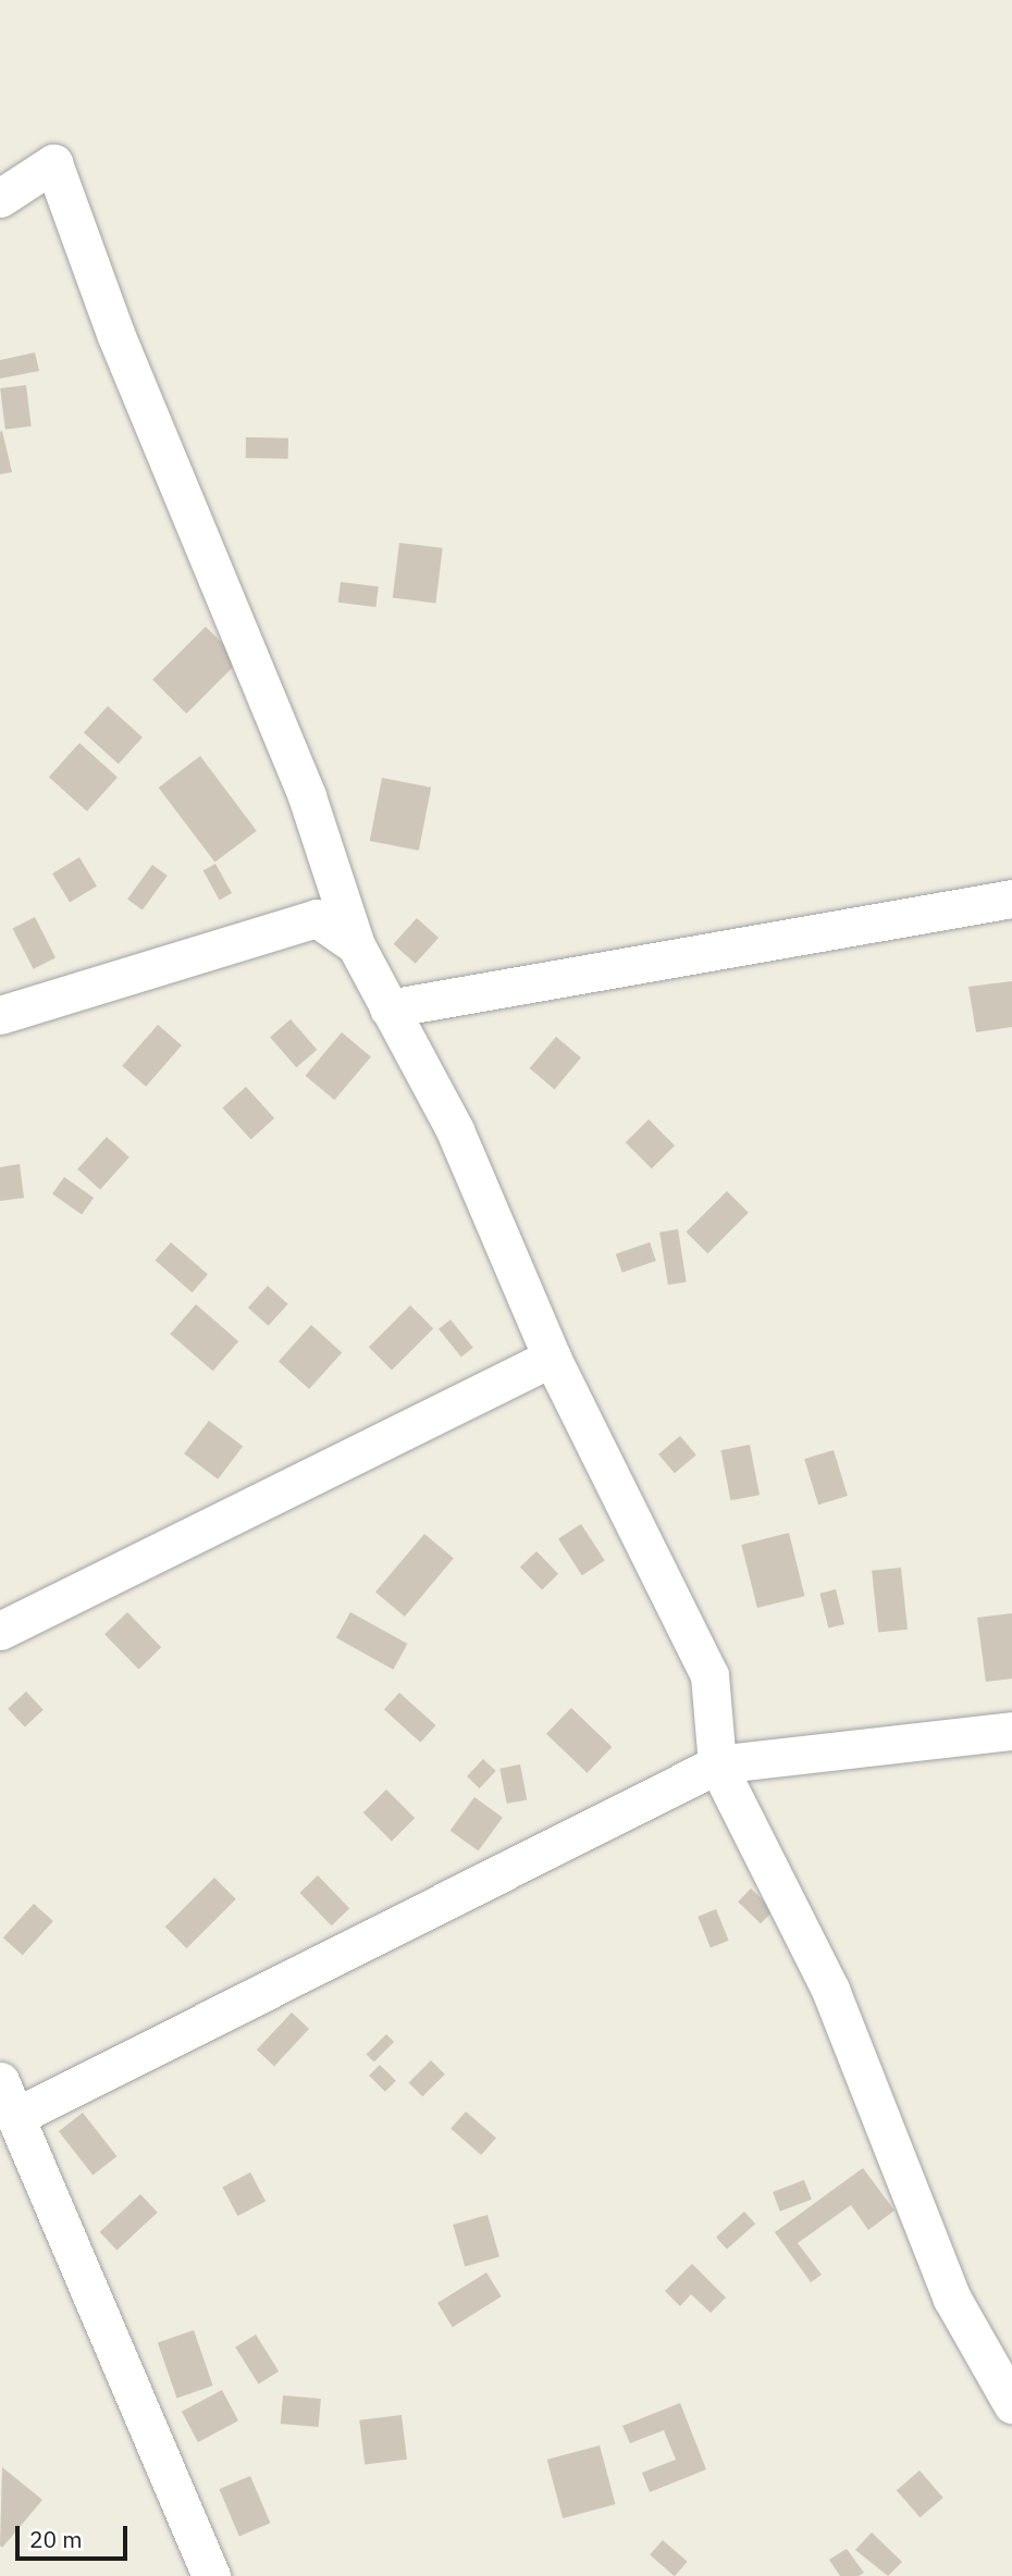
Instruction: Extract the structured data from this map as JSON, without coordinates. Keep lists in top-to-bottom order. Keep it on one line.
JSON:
{"scale_bar":"20 m"}
